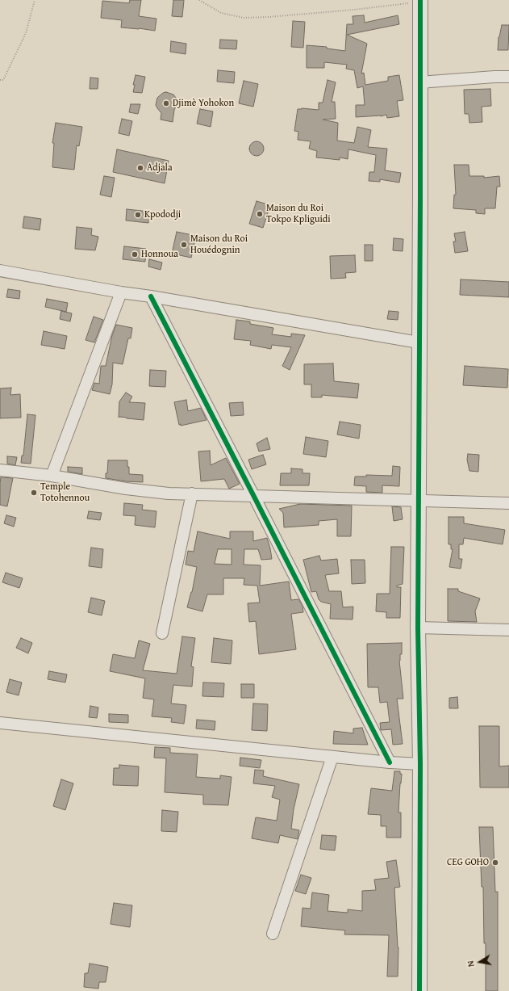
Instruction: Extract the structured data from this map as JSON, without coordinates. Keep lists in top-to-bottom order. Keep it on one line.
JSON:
{"places":["Djimè Yohokon","Adjala","Maison du Roi Tokpo Kpliguidi","Kpododji","Maison du Roi Houédognin","Honnoua","Temple Totohennou","CEG GOHO"],"north":"left"}
